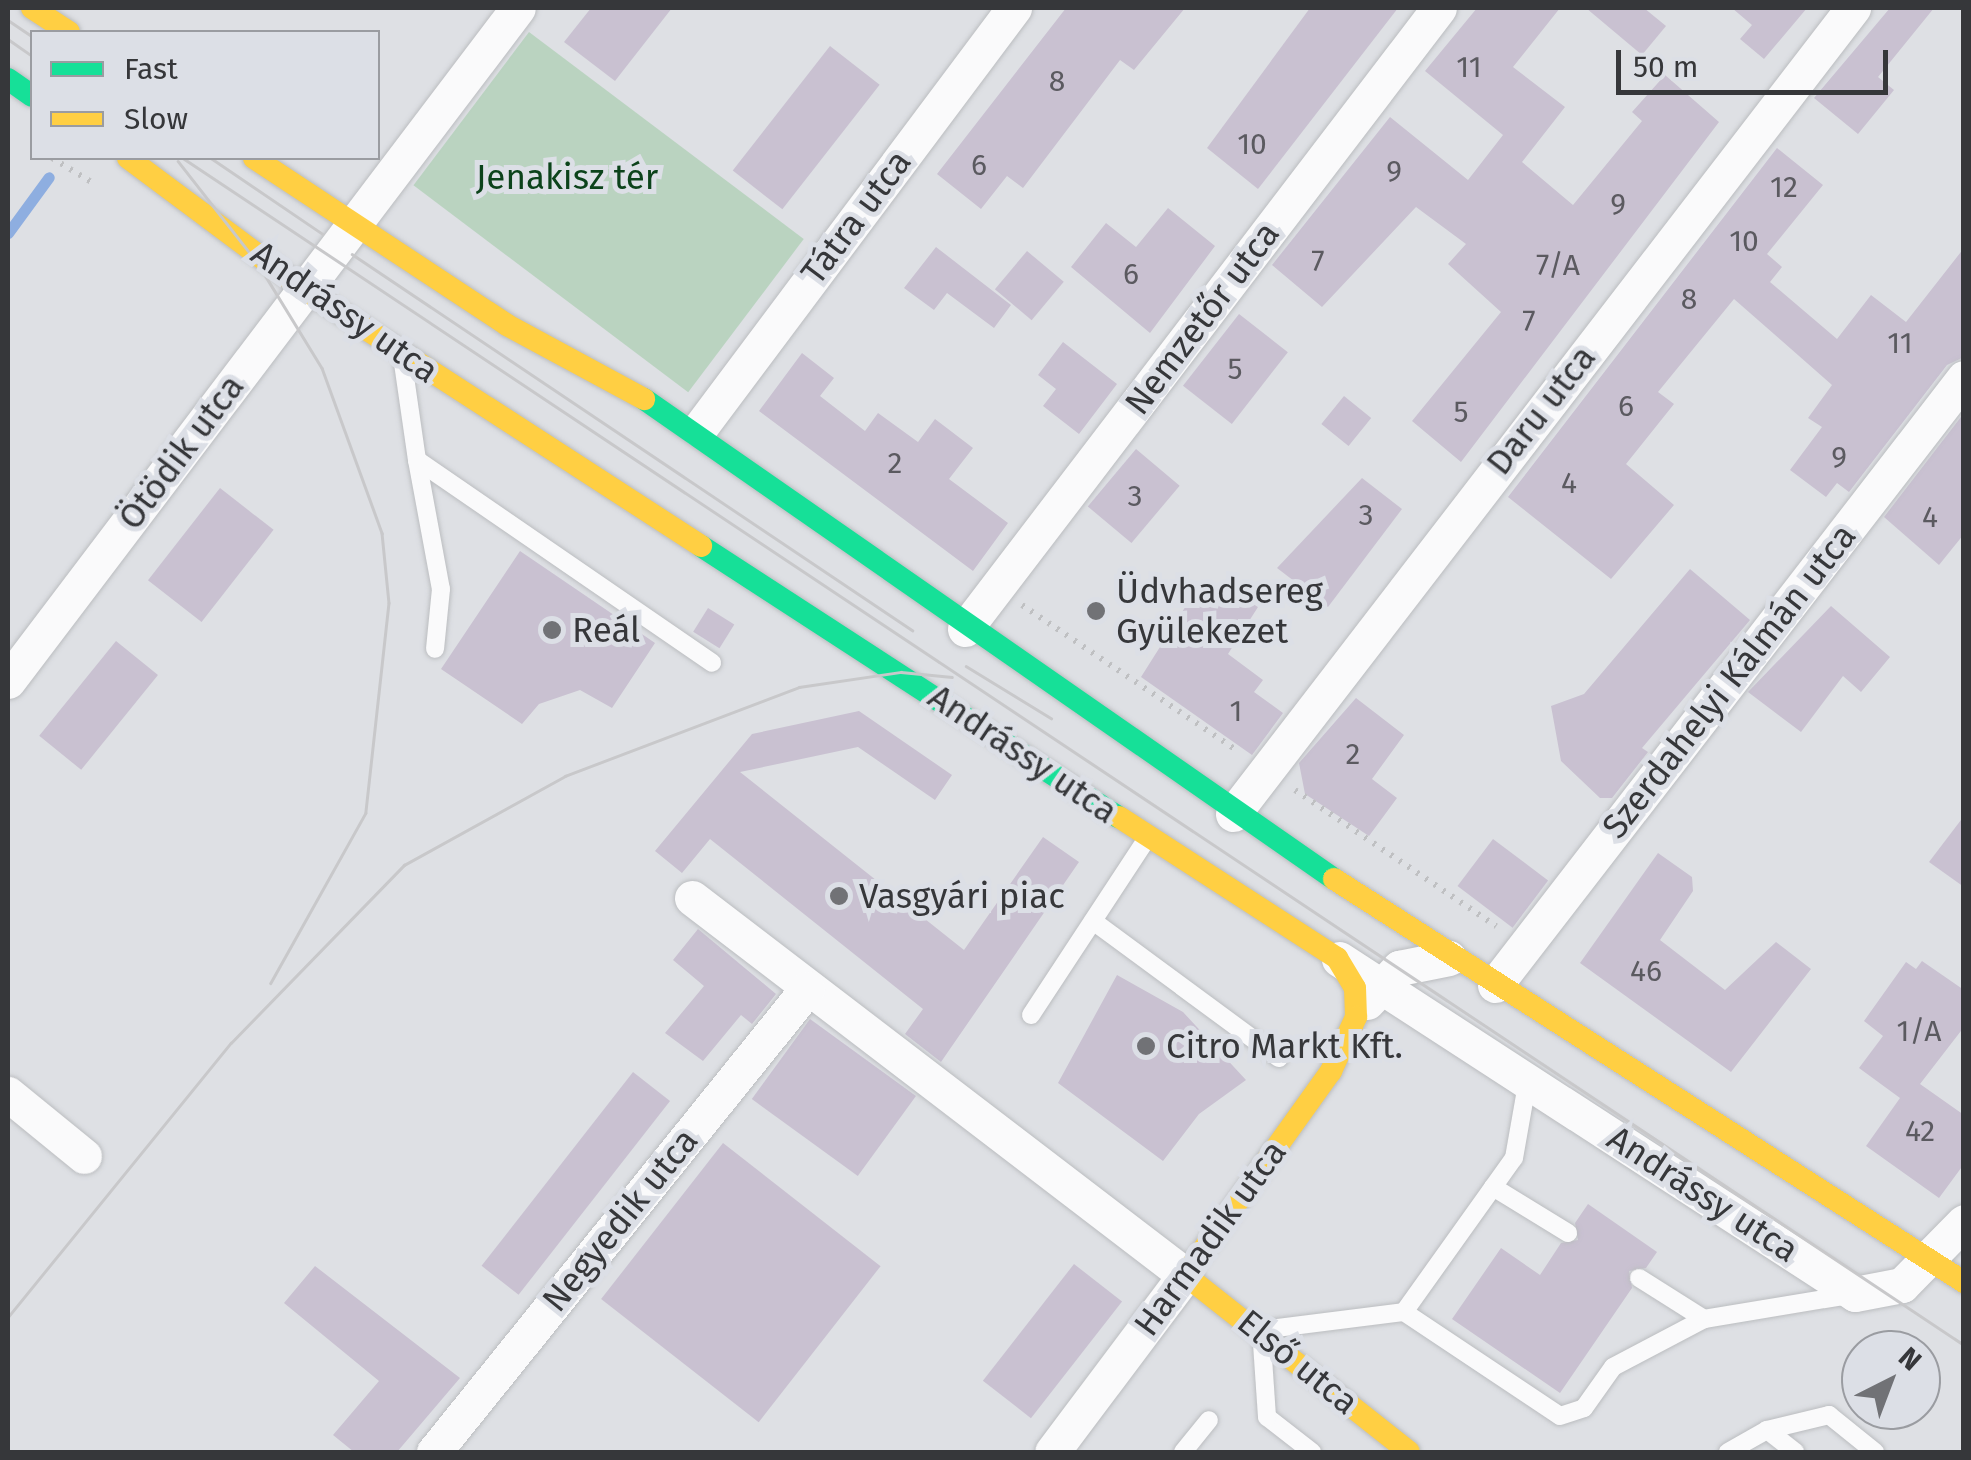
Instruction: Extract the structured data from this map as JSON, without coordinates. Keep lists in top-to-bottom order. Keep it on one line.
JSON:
{"streets":{"street":["Tátra utca","Andrássy utca","Nemzetőr utca","Daru utca","Ötödik utca","Szerdahelyi Kálmán utca","Negyedik utca","Harmadik utca","Első utca"]},"crossings":[["Tátra utca","Andrássy utca"],["Andrássy utca","Nemzetőr utca"],["Andrássy utca","Daru utca"],["Andrássy utca","Ötödik utca"],["Andrássy utca","Szerdahelyi Kálmán utca"],["Andrássy utca","Harmadik utca"],["Harmadik utca","Első utca"]],"parks":["Jenakisz tér"],"places":["Üdvhadsereg Gyülekezet","Reál","Vasgyári piac","Citro Markt Kft."],"house_numbers":["11","8","10","6","9","12","9","10","7","7/A","6","8","7","11","5","6","5","9","2","4","3","3","4","1","2","46","1/A","42"],"legend":["Fast","Slow"],"scale_bar":"50 m","north":"top right"}
